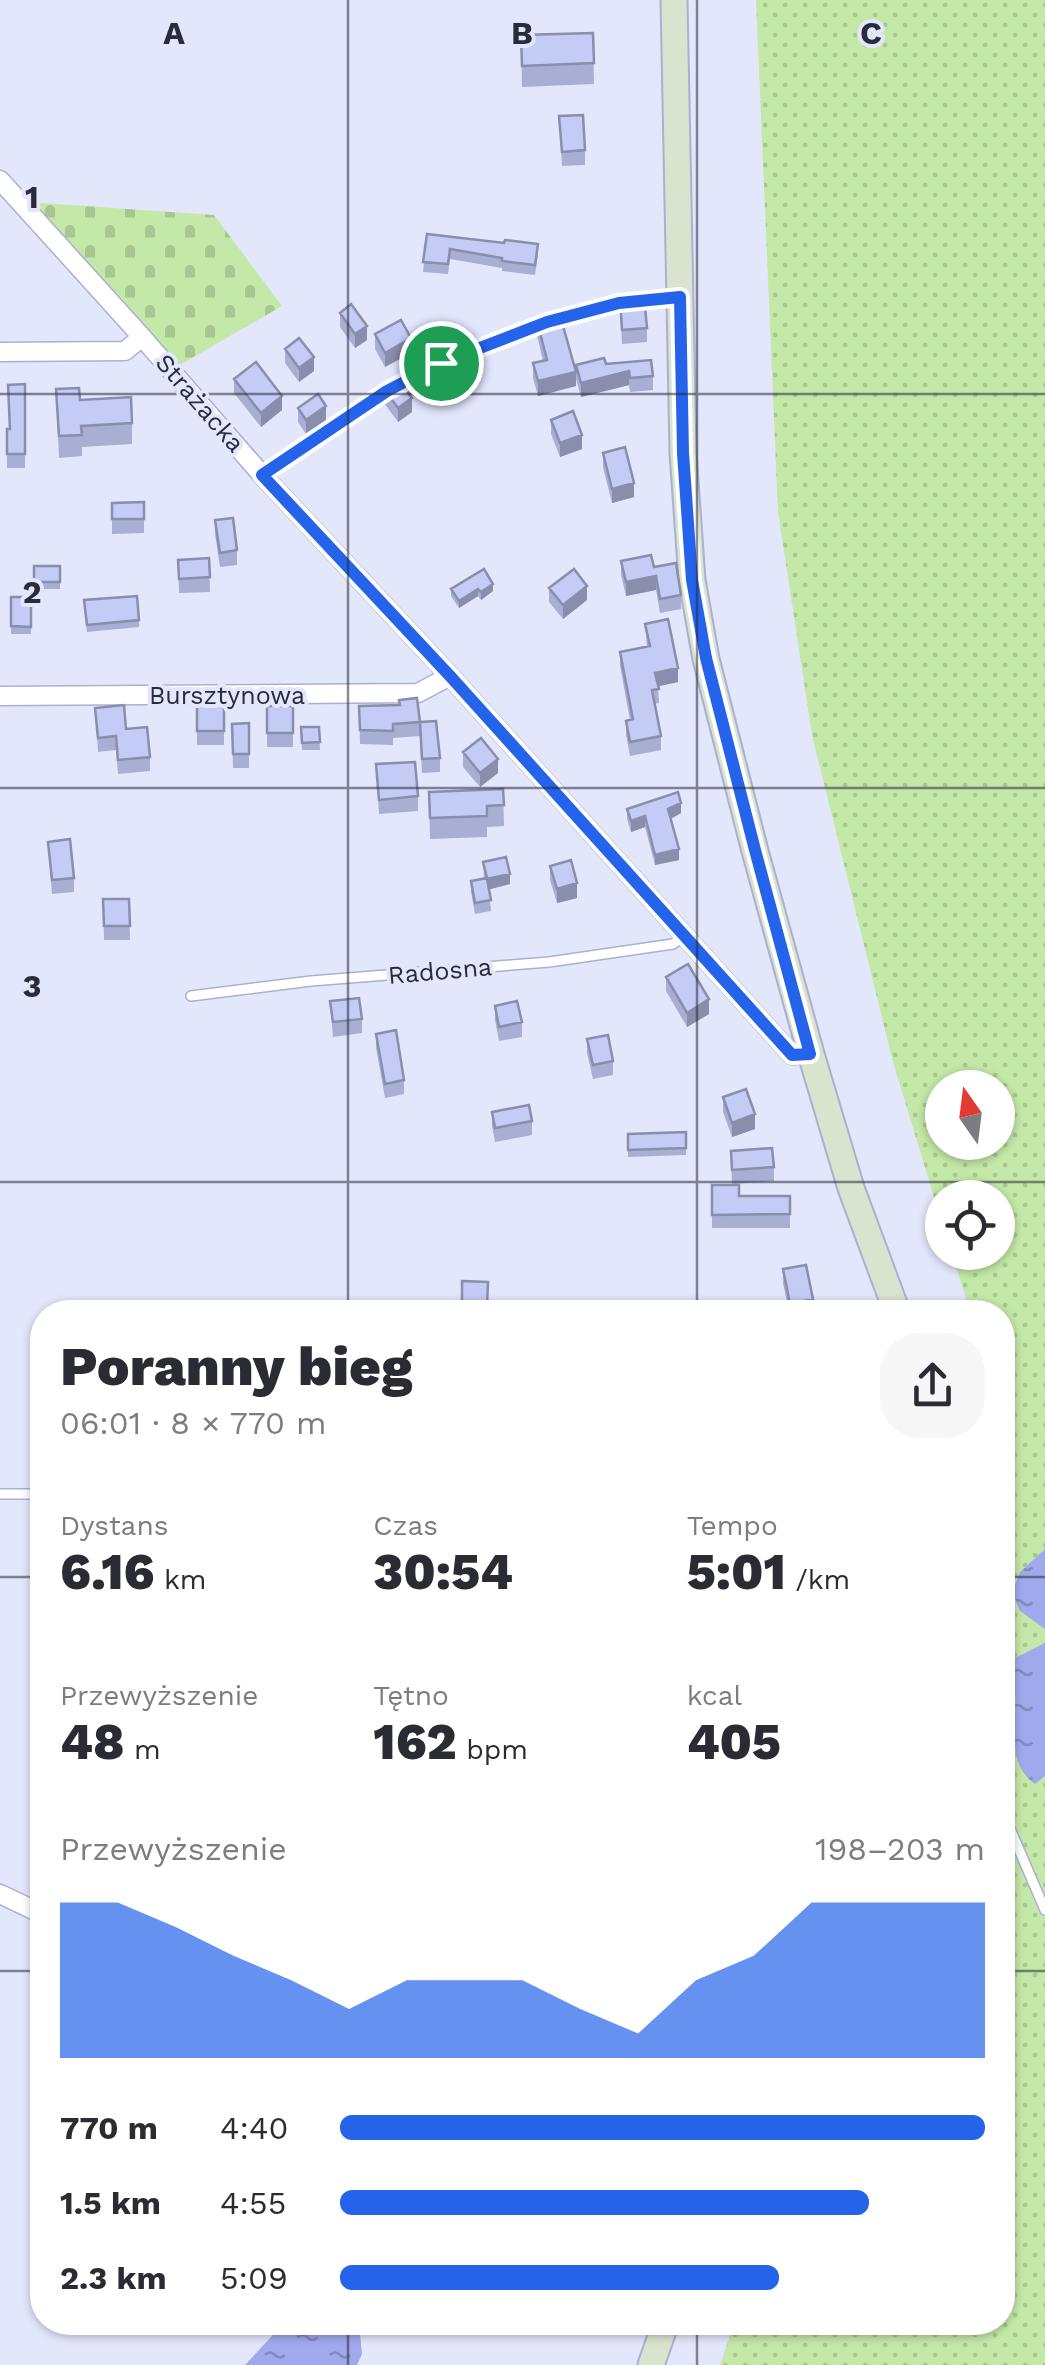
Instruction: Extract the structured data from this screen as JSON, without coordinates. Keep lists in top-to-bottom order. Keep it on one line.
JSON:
{"streets":{"street":["Strażacka","Bursztynowa"],"lane":["Radosna"]},"crossings":[["Strażacka","Bursztynowa"],["Strażacka","Radosna"]],"north":"top","page":{"heading":["Poranny bieg","06:01 · 8 × 770 m"],"stats":[["Dystans","6.16 km"],["Czas","30:54"],["Tempo","5:01 /km"],["Przewyższenie","48 m"],["Tętno","162 bpm"],["kcal","405"]],"chart":["Przewyższenie","198–203 m"],"list":[{"name":"770 m","note":"4:40"},{"name":"1.5 km","note":"4:55"},{"name":"2.3 km","note":"5:09"}]},"grid":{"columns":["A","B","C"],"rows":["1","2","3"]}}
